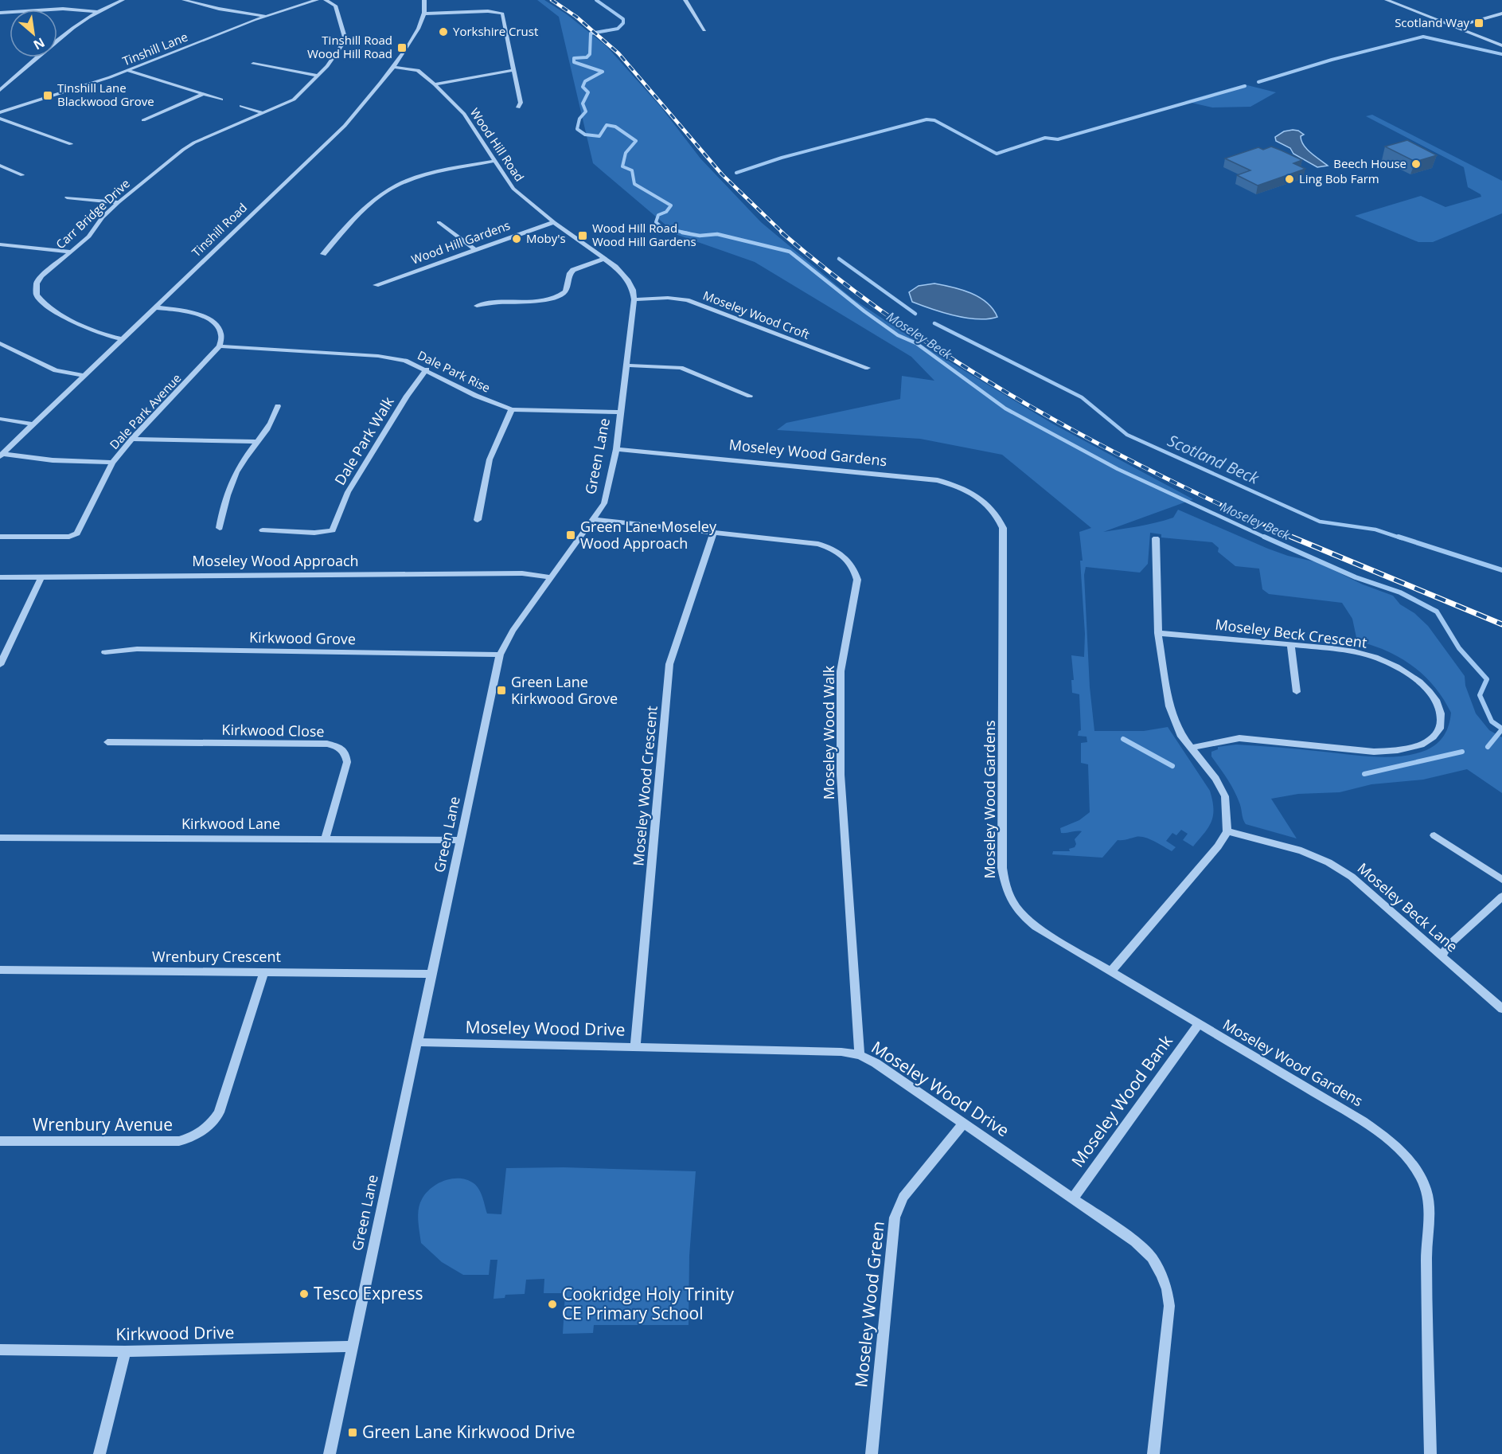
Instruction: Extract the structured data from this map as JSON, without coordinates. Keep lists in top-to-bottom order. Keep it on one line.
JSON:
{"streets":{"street":["Tinshill Lane","Wood Hill Road","Carr Bridge Drive","Tinshill Road","Wood Hill Gardens","Moseley Wood Croft","Dale Park Rise","Dale Park Avenue","Dale Park Walk","Moseley Wood Gardens","Green Lane","Moseley Wood Approach","Moseley Beck Crescent","Kirkwood Grove","Kirkwood Close","Moseley Wood Walk","Moseley Wood Crescent","Kirkwood Lane","Moseley Beck Lane","Wrenbury Crescent","Moseley Wood Drive","Moseley Wood Bank","Wrenbury Avenue","Moseley Wood Green","Kirkwood Drive"]},"crossings":[["Wood Hill Road","Tinshill Road"],["Wood Hill Road","Wood Hill Gardens"],["Wood Hill Road","Green Lane"],["Carr Bridge Drive","Tinshill Road"],["Moseley Wood Croft","Green Lane"],["Dale Park Rise","Dale Park Avenue"],["Dale Park Rise","Dale Park Walk"],["Dale Park Rise","Green Lane"],["Moseley Wood Gardens","Green Lane"],["Moseley Wood Gardens","Moseley Wood Bank"],["Green Lane","Moseley Wood Approach"],["Green Lane","Kirkwood Grove"],["Green Lane","Moseley Wood Walk"],["Green Lane","Kirkwood Lane"],["Green Lane","Wrenbury Crescent"],["Green Lane","Moseley Wood Drive"],["Green Lane","Kirkwood Drive"],["Kirkwood Close","Kirkwood Lane"],["Moseley Wood Walk","Moseley Wood Crescent"],["Moseley Wood Walk","Moseley Wood Drive"],["Moseley Wood Crescent","Moseley Wood Drive"],["Wrenbury Crescent","Wrenbury Avenue"],["Moseley Wood Drive","Moseley Wood Bank"],["Moseley Wood Drive","Moseley Wood Green"]],"water":["Moseley Beck","Scotland Beck"],"places":{"transit":["Scotland Way","Tinshill Road Wood Hill Road","Tinshill Lane Blackwood Grove","Wood Hill Road Wood Hill Gardens","Green Lane Moseley Wood Approach","Green Lane Kirkwood Grove","Green Lane Kirkwood Drive"],"other":["Yorkshire Crust","Beech House","Ling Bob Farm","Moby's","Tesco Express","Cookridge Holy Trinity CE Primary School"]},"north":"bottom right"}
